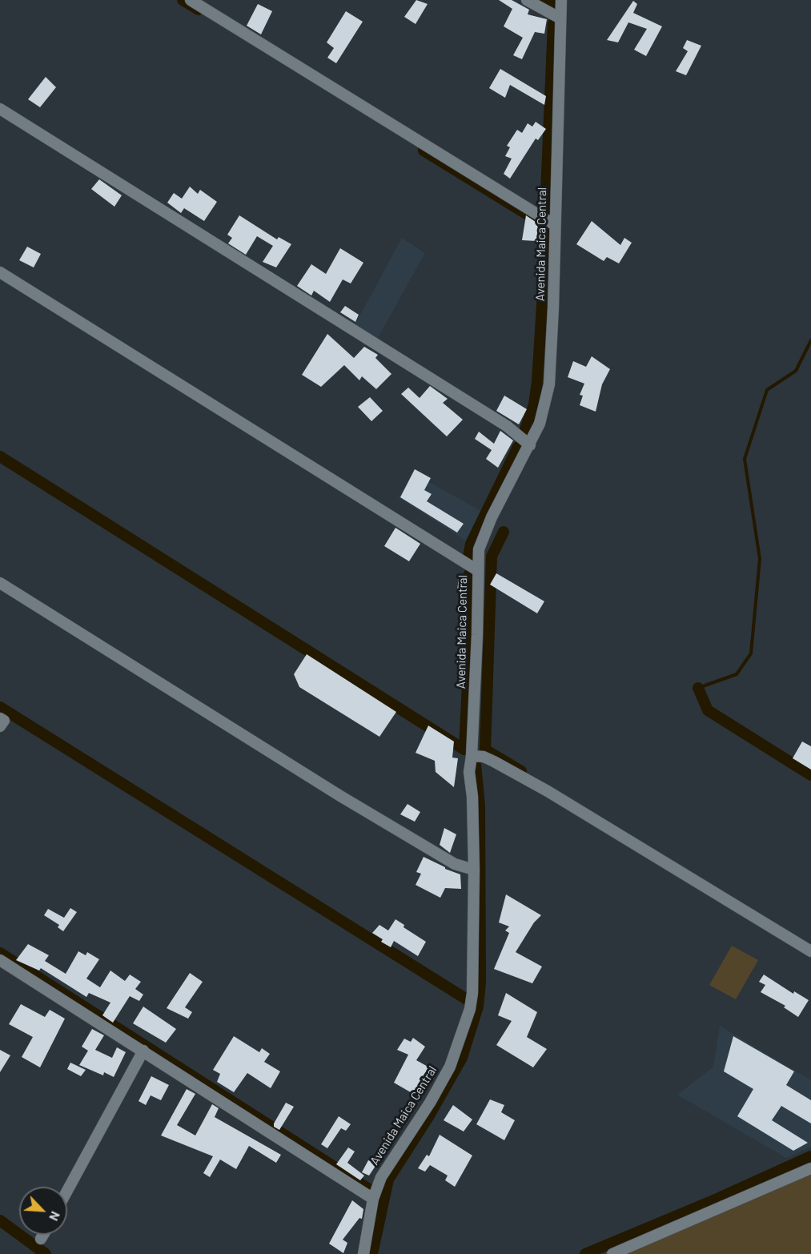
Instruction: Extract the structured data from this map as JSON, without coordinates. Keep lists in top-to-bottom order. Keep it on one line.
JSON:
{"streets":{"street":["Avenida Maica Central"]},"north":"bottom right"}
